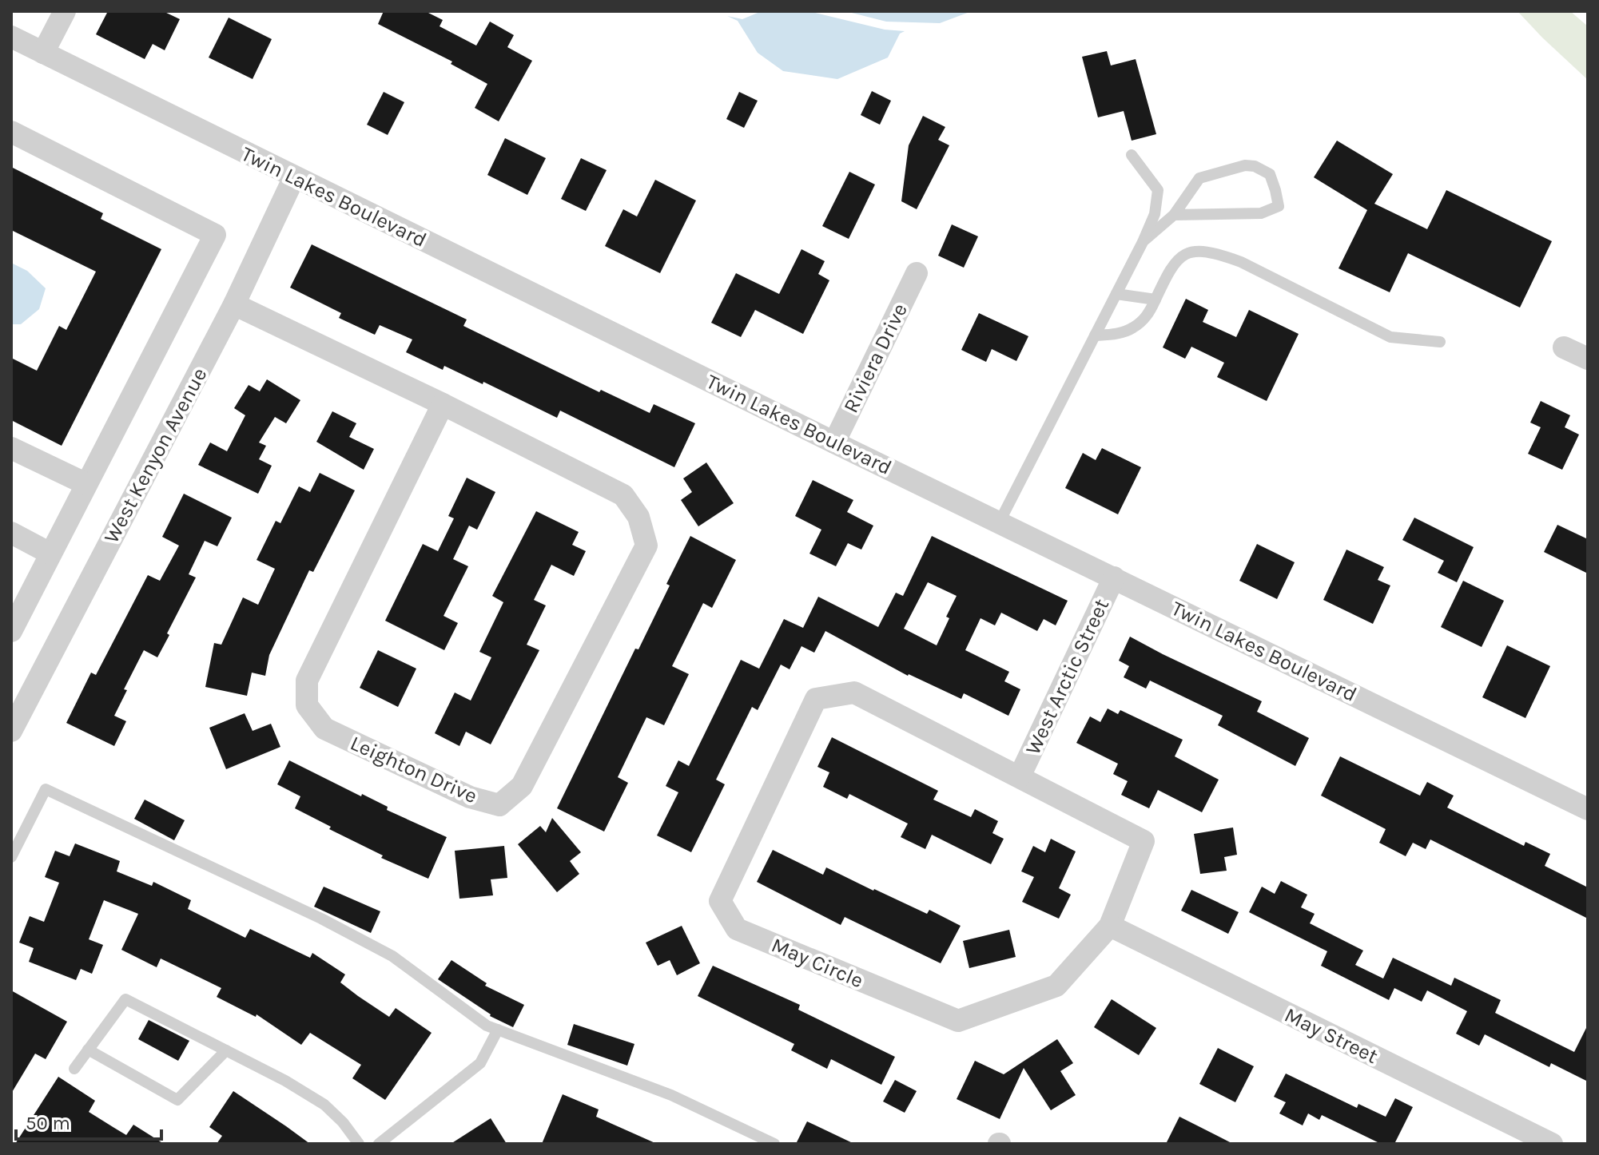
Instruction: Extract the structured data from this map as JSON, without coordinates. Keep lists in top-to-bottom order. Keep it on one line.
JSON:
{"streets":{"street":["Twin Lakes Boulevard","Riviera Drive","West Kenyon Avenue","West Arctic Street","Leighton Drive","May Circle","May Street"]},"crossings":[["Twin Lakes Boulevard","Riviera Drive"],["Twin Lakes Boulevard","West Kenyon Avenue"],["Twin Lakes Boulevard","West Arctic Street"],["West Kenyon Avenue","Leighton Drive"],["West Arctic Street","May Circle"],["May Circle","May Street"]],"scale_bar":"50 m"}
